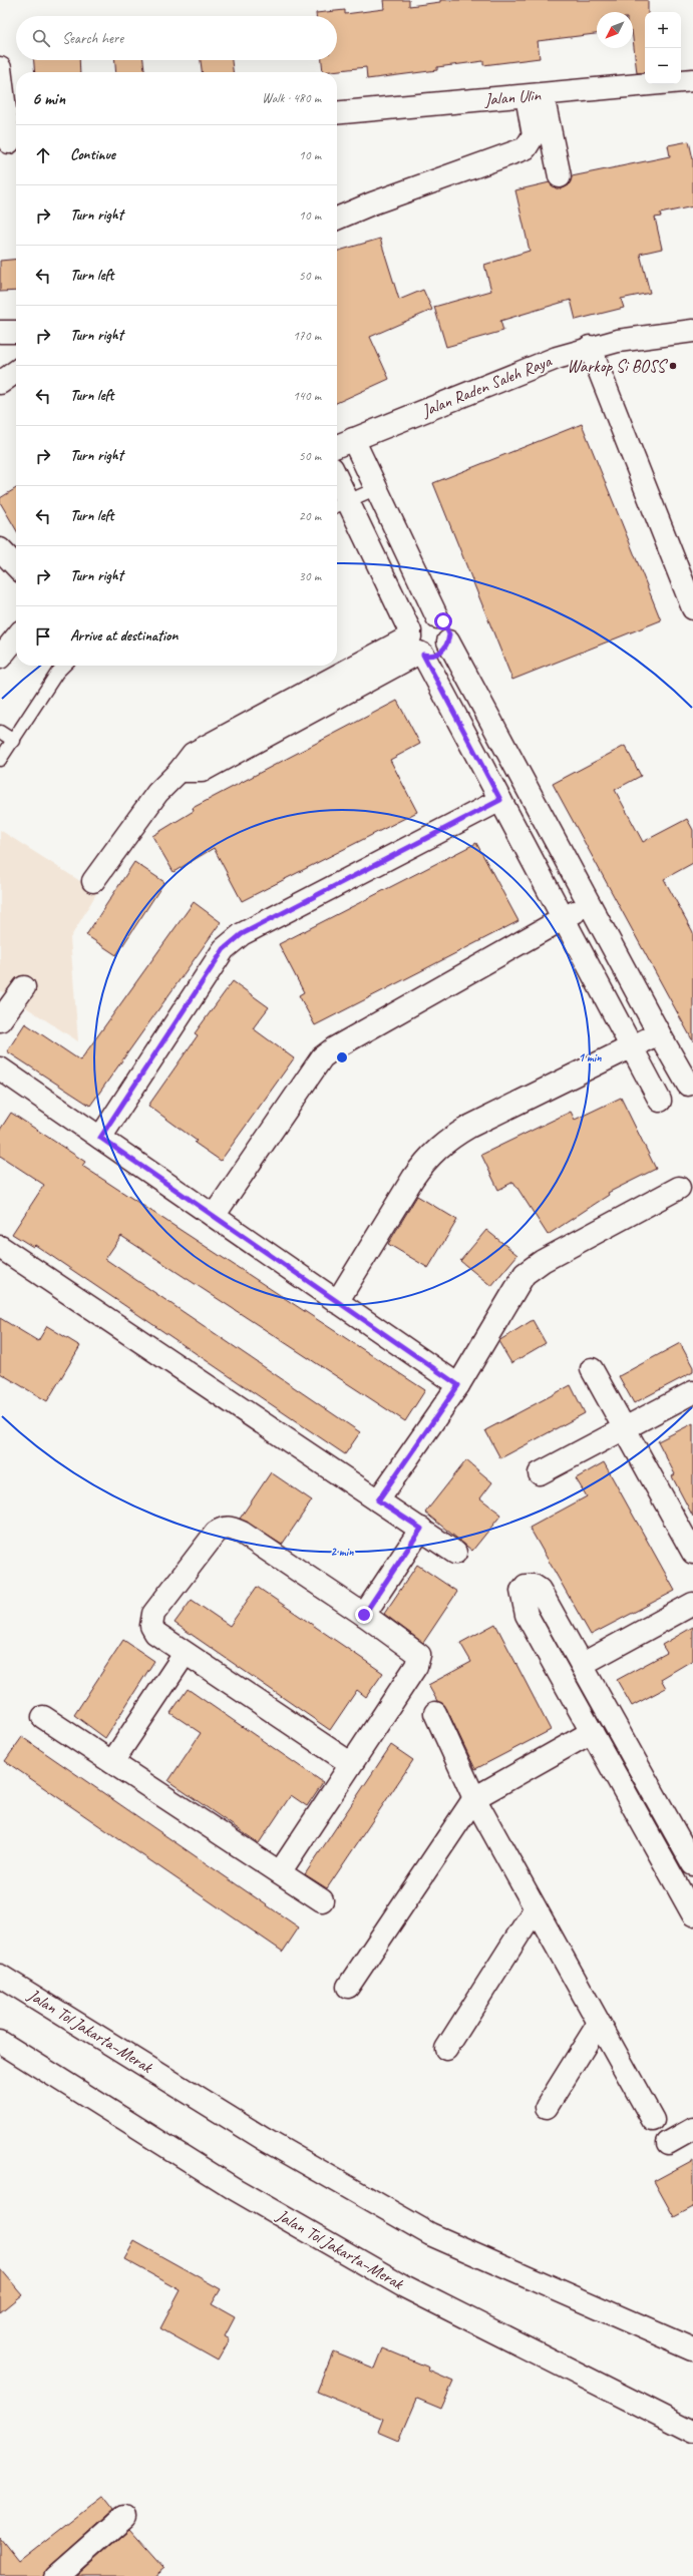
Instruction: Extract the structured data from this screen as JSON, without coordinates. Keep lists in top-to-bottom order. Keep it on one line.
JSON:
{"streets":{"main road":["Jalan Ulin","Jalan Raden Saleh Raya","Jalan Tol Jakarta–Merak"]},"places":["Warkop Si BOSS"],"north":"bottom left","page":{"map_buttons":["+","−"],"search":"Search here","heading":["6 min","Walk · 480 m"],"list":[["Continue","10 m"],["Turn right","10 m"],["Turn left","50 m"],["Turn right","170 m"],["Turn left","140 m"],["Turn right","50 m"],["Turn left","20 m"],["Turn right","30 m"],"Arrive at destination"]},"rings":["1 min","2 min"]}
